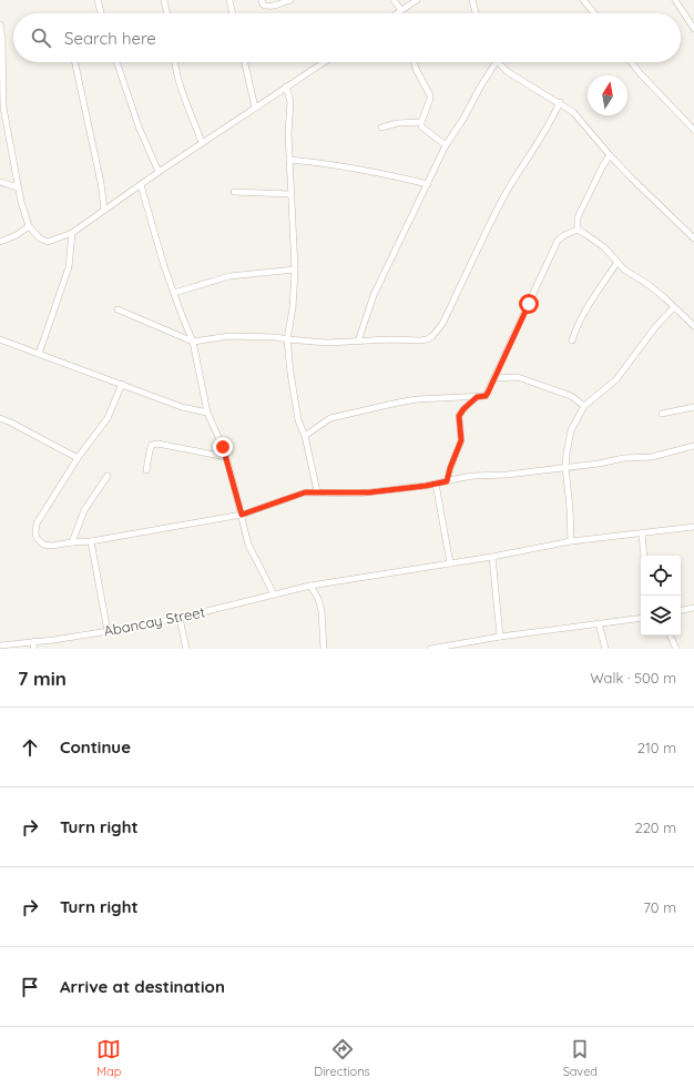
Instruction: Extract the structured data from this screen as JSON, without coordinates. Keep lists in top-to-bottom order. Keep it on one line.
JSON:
{"streets":{"street":["Abancay Street"]},"north":"top","page":{"search":"Search here","heading":["7 min","Walk · 500 m"],"list":[["Continue","210 m"],["Turn right","220 m"],["Turn right","70 m"],"Arrive at destination"],"nav":["Map","Directions","Saved"]}}
